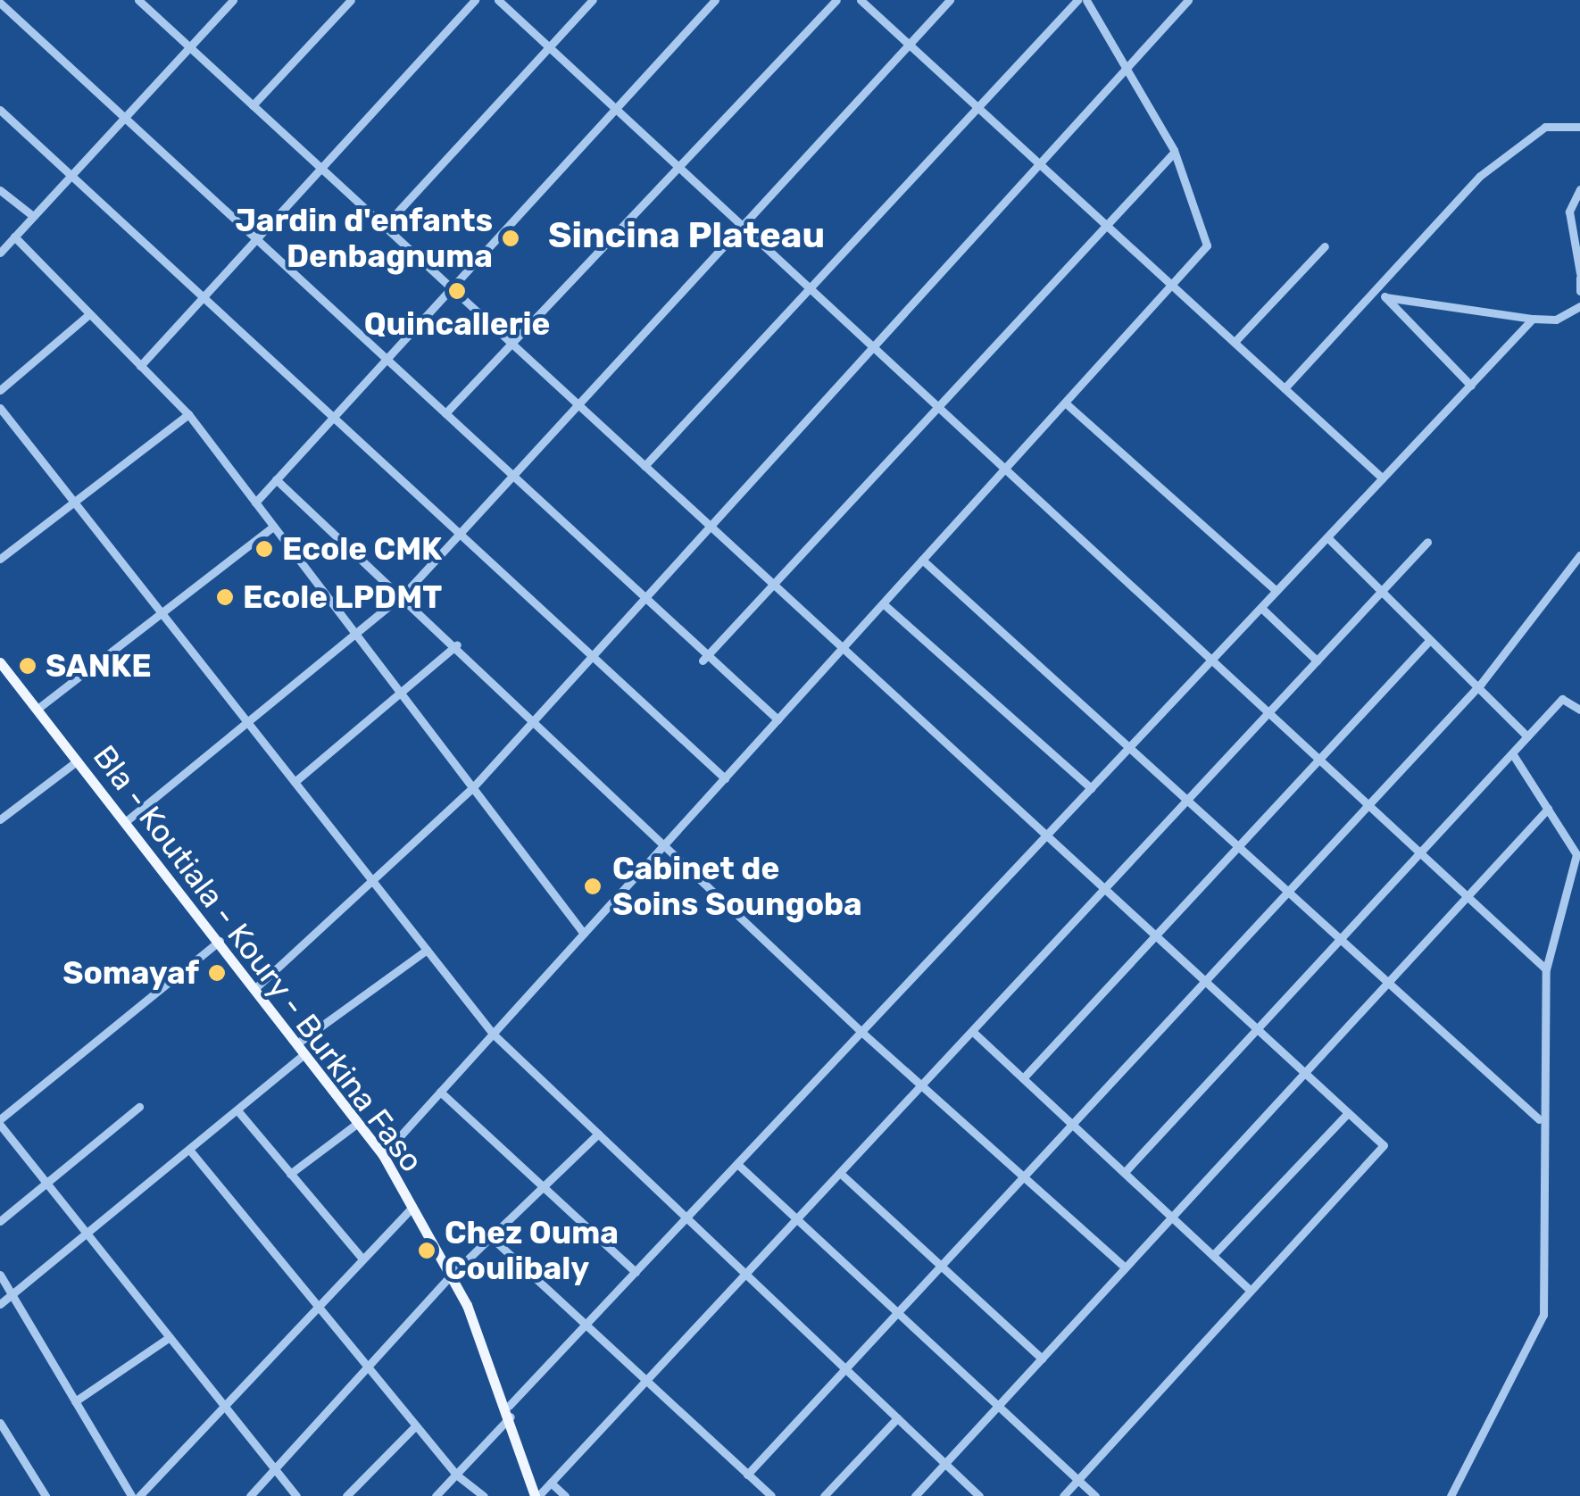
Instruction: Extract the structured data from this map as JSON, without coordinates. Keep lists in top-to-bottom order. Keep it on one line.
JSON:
{"streets":{"main road":["Bla - Koutiala - Koury - Burkina Faso"]},"districts":["Sincina Plateau"],"places":["Jardin d'enfants Denbagnuma","Quincallerie","Ecole CMK","Ecole LPDMT","SANKE","Cabinet de Soins Soungoba","Somayaf","Chez Ouma Coulibaly"]}
